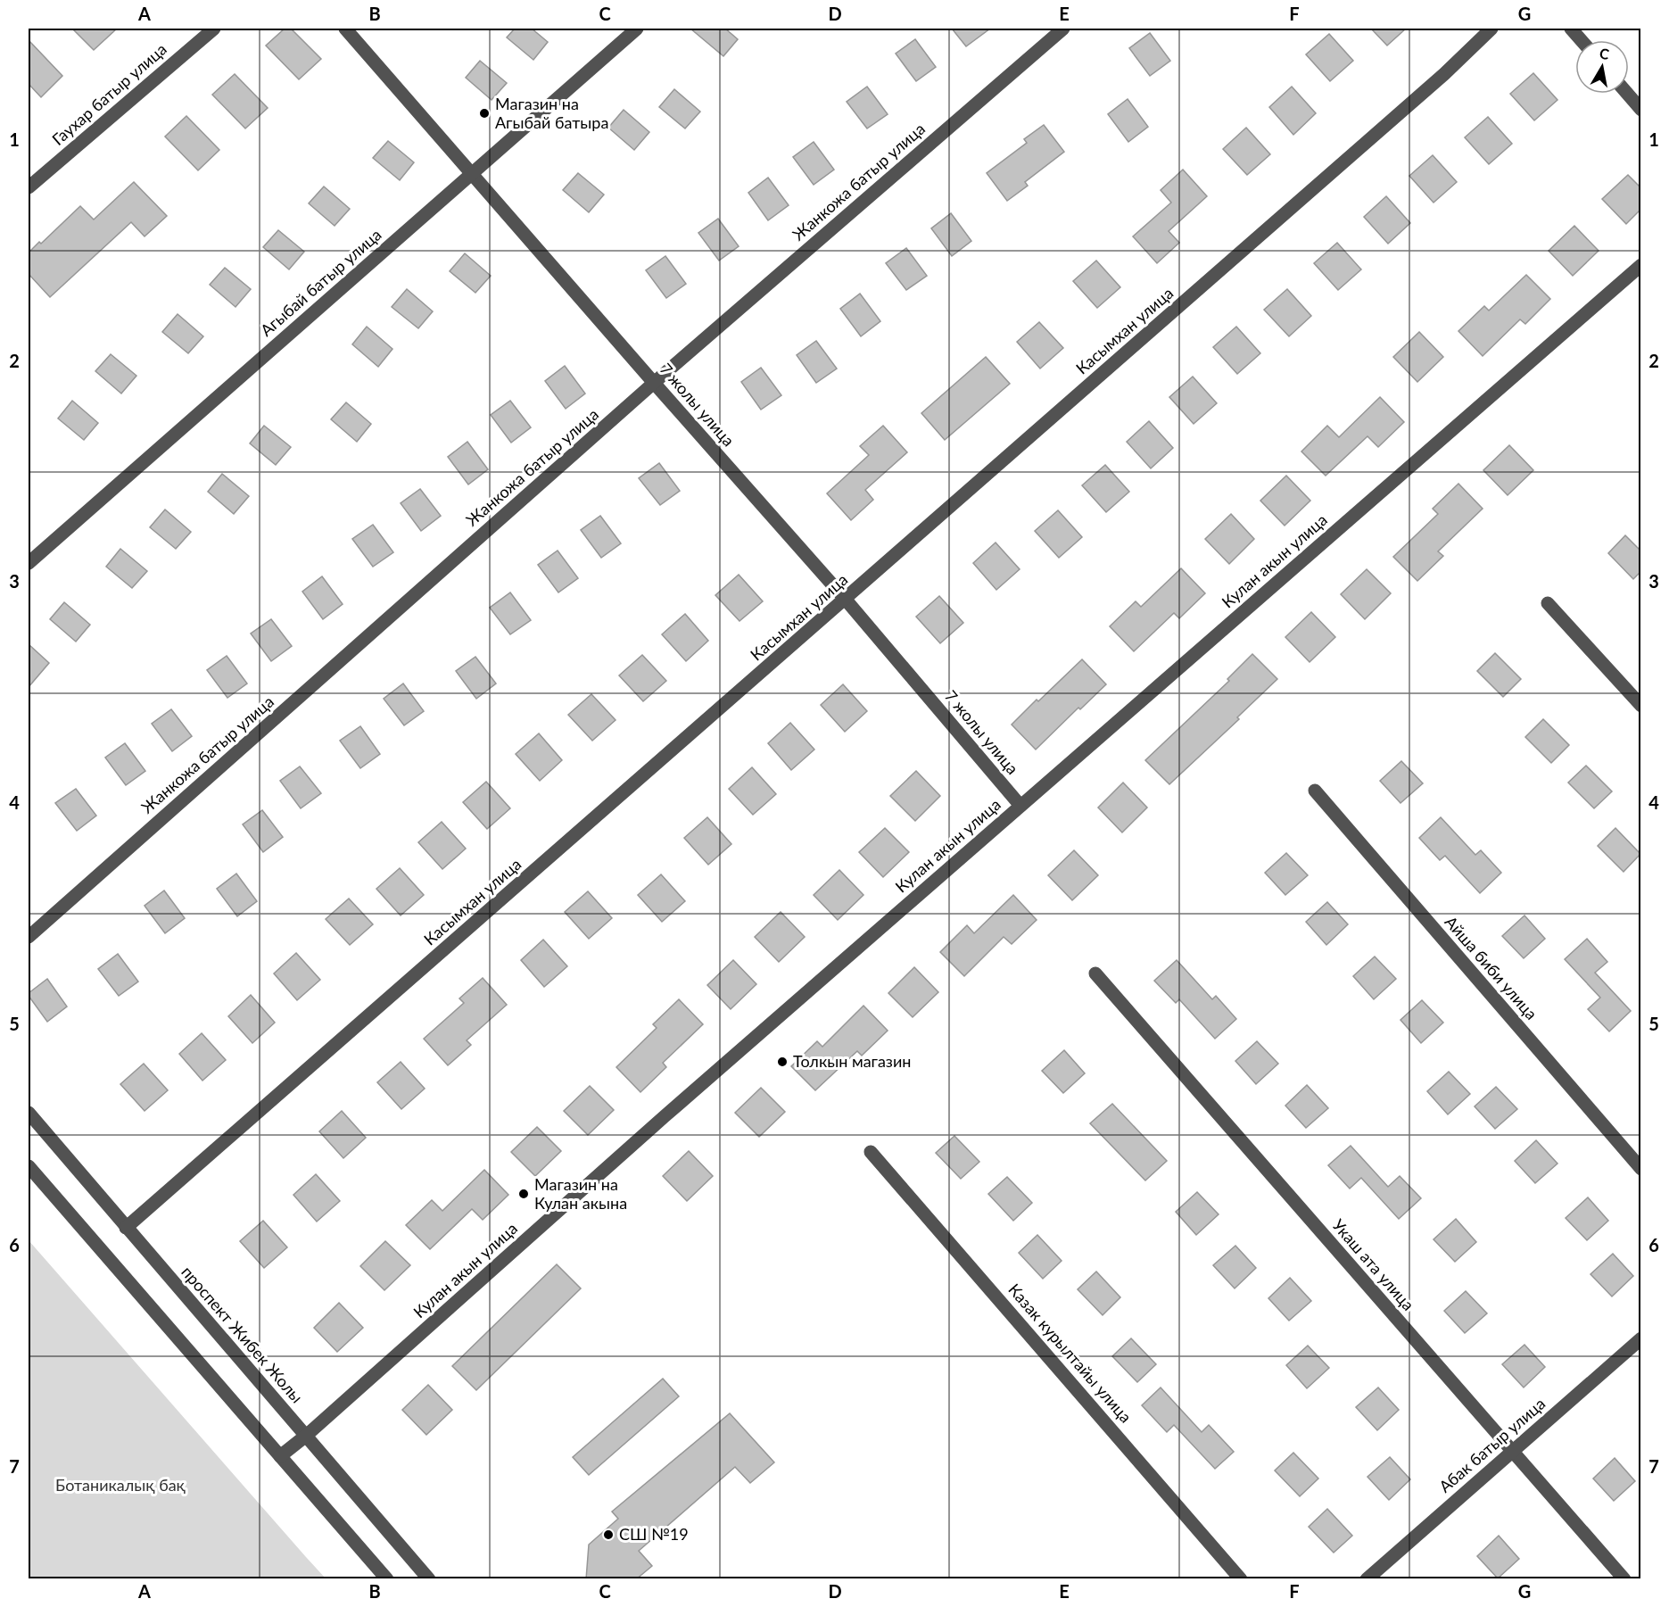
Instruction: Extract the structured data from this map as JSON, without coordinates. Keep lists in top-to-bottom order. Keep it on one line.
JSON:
{"streets":{"street":["Гаухар батыр улица","Жанкожа батыр улица","Агыбай батыр улица","Касымхан улица","7 жолы улица","Кулан акын улица","Айша биби улица","Укаш ата улица","проспект Жибек Жолы","Казак курылтайы улица","Абак батыр улица"]},"crossings":[["Жанкожа батыр улица","7 жолы улица"],["Агыбай батыр улица","7 жолы улица"],["Касымхан улица","7 жолы улица"],["Касымхан улица","проспект Жибек Жолы"],["7 жолы улица","Кулан акын улица"],["Кулан акын улица","проспект Жибек Жолы"],["Укаш ата улица","Абак батыр улица"]],"parks":["Ботаникалық бақ"],"places":["Магазин на Агыбай батыра","Толкын магазин","Магазин на Кулан акына","СШ №19"],"north":"top","grid":{"columns":["A","B","C","D","E","F","G"],"rows":["1","2","3","4","5","6","7"]}}
